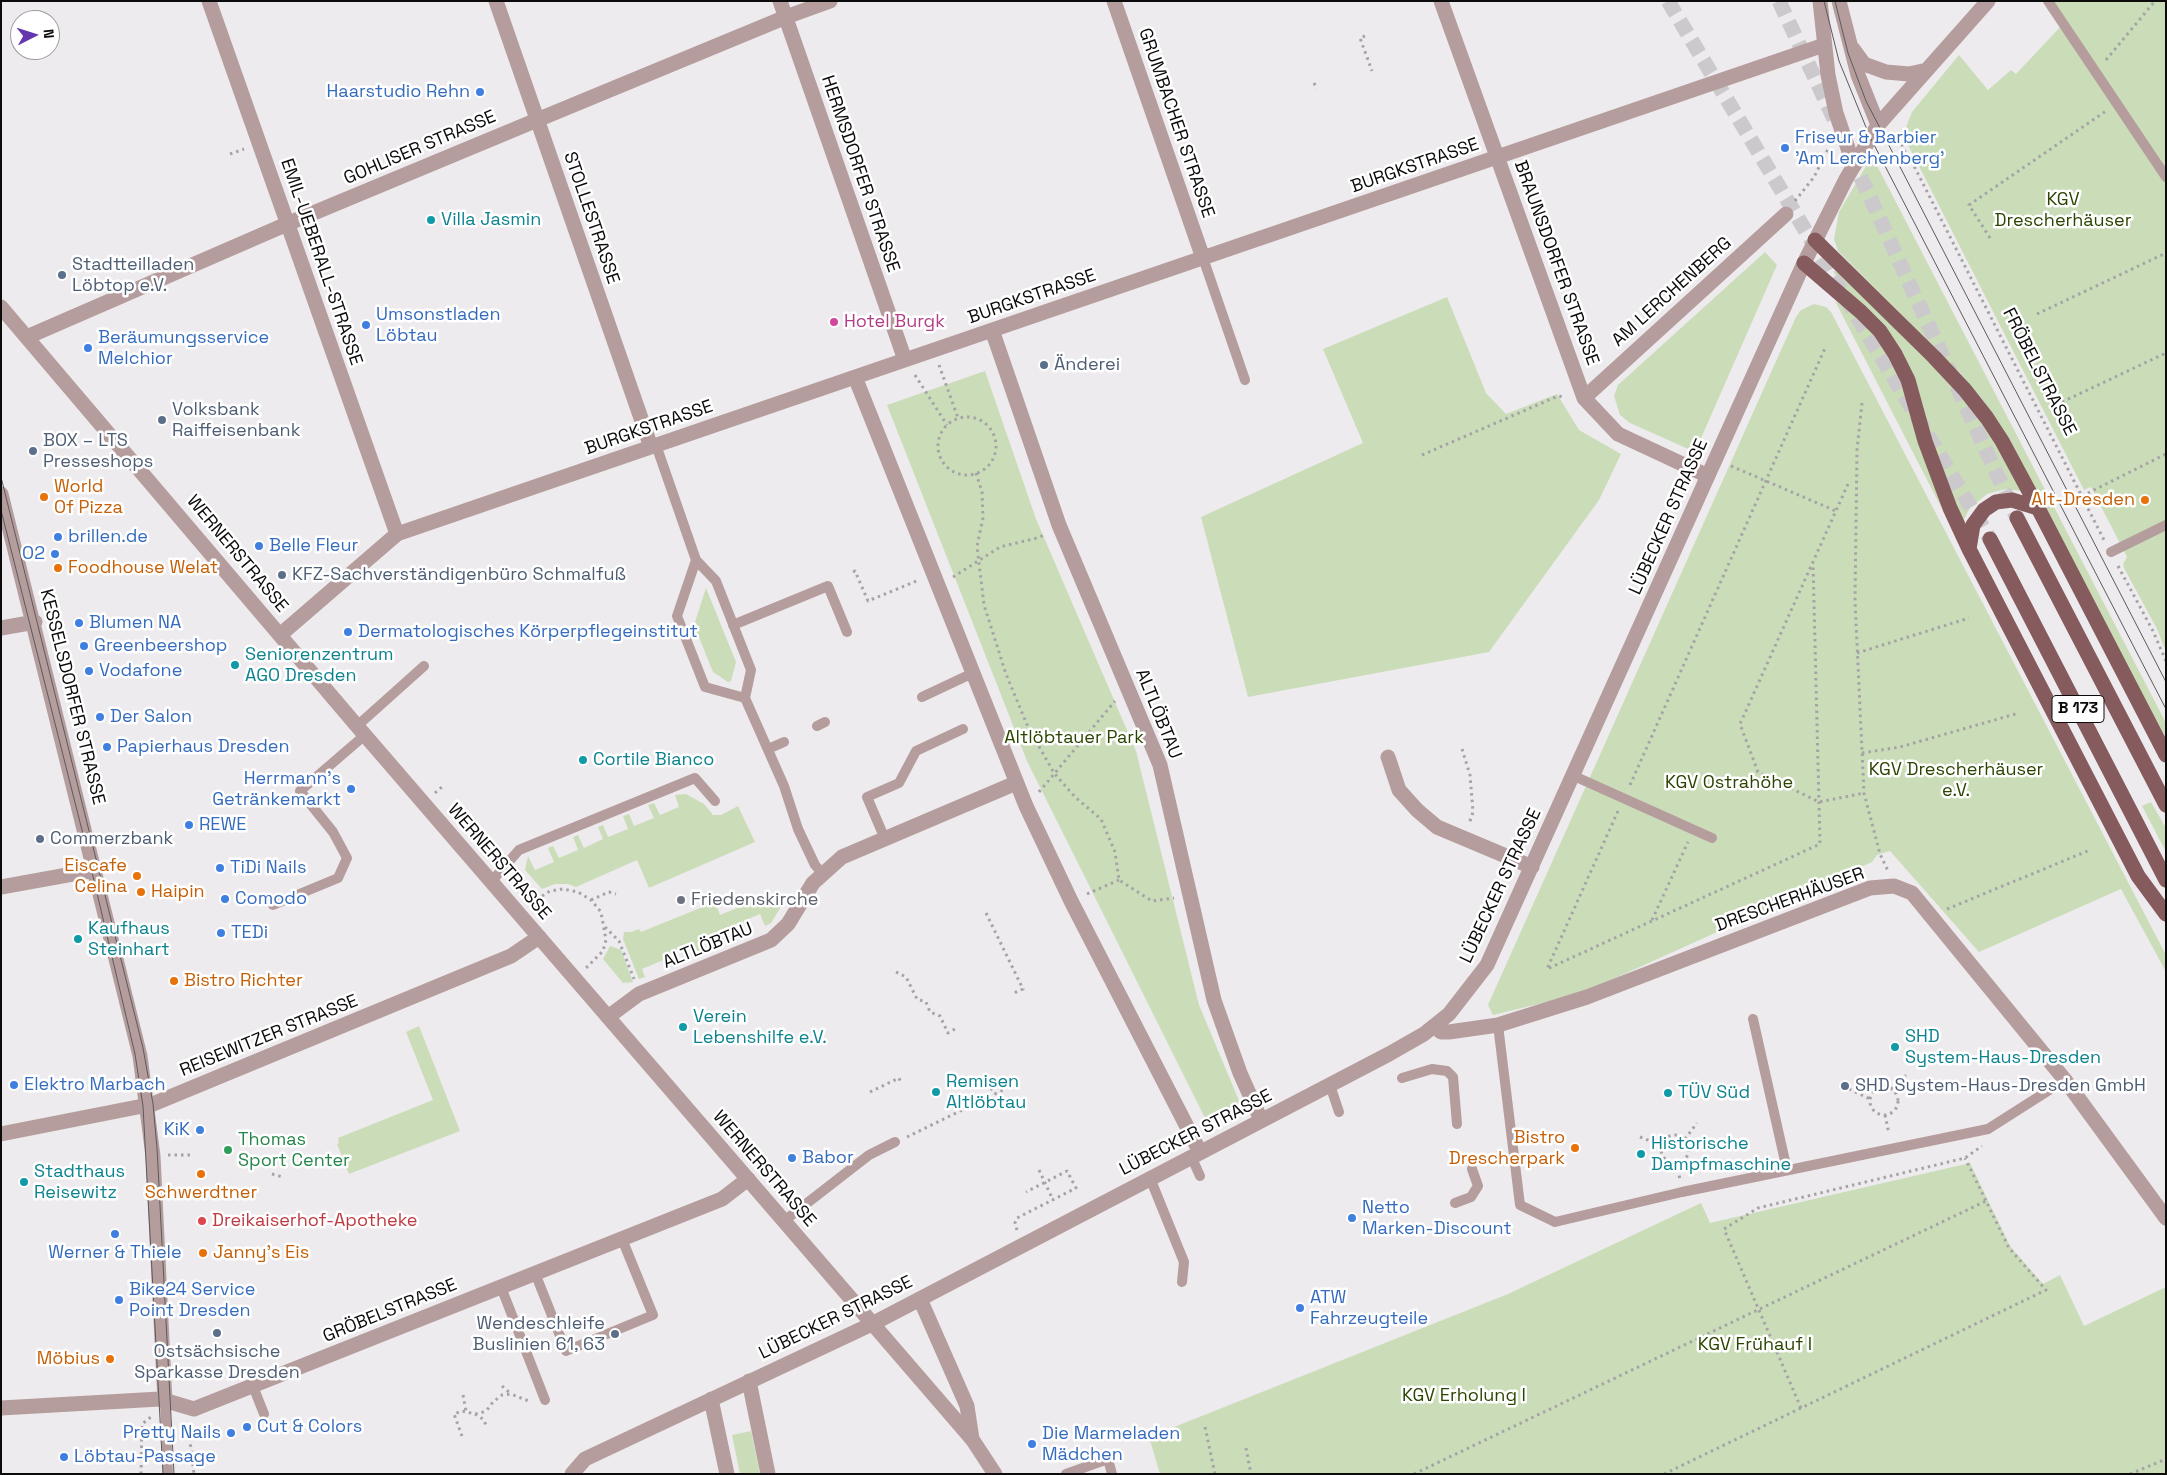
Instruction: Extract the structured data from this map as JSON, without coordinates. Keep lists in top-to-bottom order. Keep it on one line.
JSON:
{"streets":{"main road":["B 173"],"street":["GRUMBACHER STRASSE","GOHLISER STRASSE","BURGKSTRASSE","HERMSDORFER STRASSE","STOLLESTRASSE","EMIL-UEBERALL-STRASSE","BRAUNSDORFER STRASSE","AM LERCHENBERG","LÜBECKER STRASSE","WERNERSTRASSE","KESSELSDORFER STRASSE","ALTLÖBTAU","DRESCHERHÄUSER","REISEWITZER STRASSE","GRÖBELSTRASSE"],"path":["FRÖBELSTRASSE"]},"crossings":[["GRUMBACHER STRASSE","BURGKSTRASSE"],["GOHLISER STRASSE","HERMSDORFER STRASSE"],["GOHLISER STRASSE","STOLLESTRASSE"],["GOHLISER STRASSE","EMIL-UEBERALL-STRASSE"],["GOHLISER STRASSE","WERNERSTRASSE"],["BURGKSTRASSE","HERMSDORFER STRASSE"],["BURGKSTRASSE","STOLLESTRASSE"],["BURGKSTRASSE","EMIL-UEBERALL-STRASSE"],["BURGKSTRASSE","BRAUNSDORFER STRASSE"],["BURGKSTRASSE","WERNERSTRASSE"],["BURGKSTRASSE","ALTLÖBTAU"],["BRAUNSDORFER STRASSE","AM LERCHENBERG"],["BRAUNSDORFER STRASSE","LÜBECKER STRASSE"],["LÜBECKER STRASSE","WERNERSTRASSE"],["LÜBECKER STRASSE","ALTLÖBTAU"],["LÜBECKER STRASSE","DRESCHERHÄUSER"],["WERNERSTRASSE","ALTLÖBTAU"],["WERNERSTRASSE","REISEWITZER STRASSE"],["WERNERSTRASSE","GRÖBELSTRASSE"],["KESSELSDORFER STRASSE","REISEWITZER STRASSE"],["KESSELSDORFER STRASSE","GRÖBELSTRASSE"]],"parks":["KGV Drescherhäuser","Altlöbtauer Park","KGV Drescherhäuser e.V.","KGV Ostrahöhe","KGV Frühauf I","KGV Erholung I"],"places":["Haarstudio Rehn","Friseur & Barbier 'Am Lerchenberg'","Villa Jasmin","Stadtteilladen Löbtop e.V.","Hotel Burgk","Umsonstladen Löbtau","Beräumungsservice Melchior","Änderei","Volksbank Raiffeisenbank","BOX – LTS Presseshops","World Of Pizza","Alt-Dresden","brillen.de","Belle Fleur","O2","Foodhouse Welat","KFZ-Sachverständigenbüro Schmalfuß","Blumen NA","Dermatologisches Körperpflegeinstitut","Greenbeershop","Seniorenzentrum AGO Dresden","Vodafone","Der Salon","Papierhaus Dresden","Cortile Bianco","Herrmann's Getränkemarkt","REWE","Commerzbank","TiDi Nails","Eiscafe Celina","Haipin","Comodo","Friedenskirche","TEDi","Kaufhaus Steinhart","Bistro Richter","Verein Lebenshilfe e.V.","SHD System-Haus-Dresden","Elektro Marbach","SHD System-Haus-Dresden GmbH","Remisen Altlöbtau","TÜV Süd","KiK","Bistro Drescherpark","Thomas Sport Center","Historische Dampfmaschine","Babor","Schwerdtner","Stadthaus Reisewitz","Netto Marken-Discount","Dreikaiserhof-Apotheke","Werner & Thiele","Janny's Eis","Bike24 Service Point Dresden","ATW Fahrzeugteile","Ostsächsische Sparkasse Dresden","Wendeschleife Buslinien 61, 63","Möbius","Cut & Colors","Pretty Nails","Die Marmeladen Mädchen","Löbtau-Passage"],"north":"right"}
